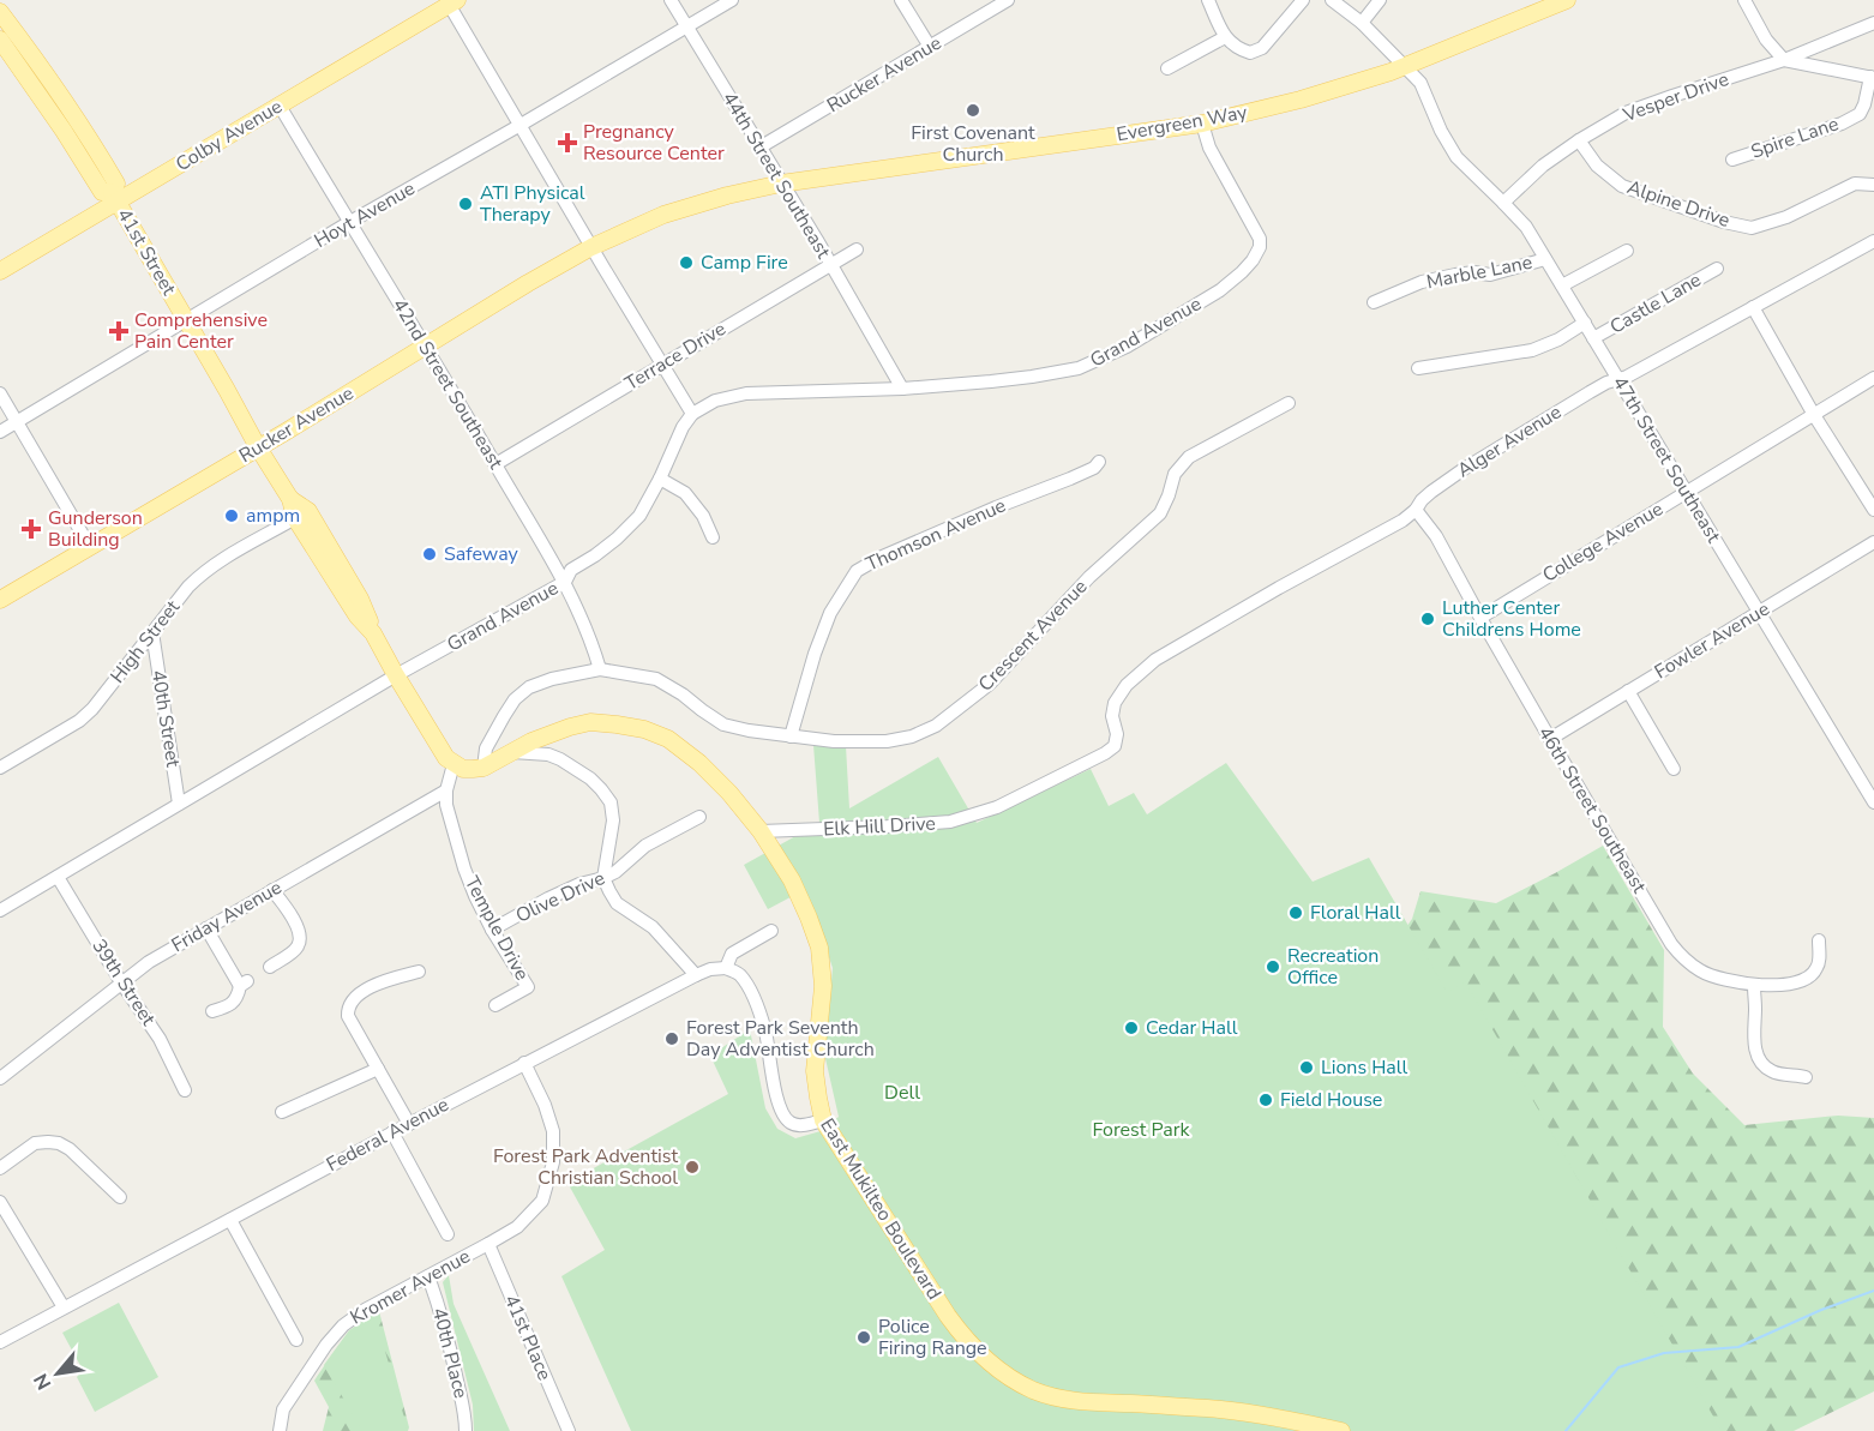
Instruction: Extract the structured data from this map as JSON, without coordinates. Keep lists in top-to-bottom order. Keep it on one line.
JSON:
{"streets":{"main road":["Rucker Avenue","Evergreen Way","Colby Avenue","41st Street","East Mukilteo Boulevard"],"street":["Vesper Drive","Spire Lane","44th Street Southeast","Alpine Drive","Hoyt Avenue","Marble Lane","Castle Lane","Grand Avenue","Terrace Drive","42nd Street Southeast","Alger Avenue","47th Street Southeast","Thomson Avenue","College Avenue","Crescent Avenue","Fowler Avenue","High Street","40th Street","46th Street Southeast","Elk Hill Drive","Olive Drive","Friday Avenue","Temple Drive","39th Street","Federal Avenue","Kromer Avenue","41st Place","40th Place"]},"crossings":[["Rucker Avenue","Evergreen Way"],["Rucker Avenue","44th Street Southeast"],["Rucker Avenue","41st Street"],["Rucker Avenue","42nd Street Southeast"],["Vesper Drive","Spire Lane"],["Vesper Drive","Alpine Drive"],["Vesper Drive","47th Street Southeast"],["Evergreen Way","44th Street Southeast"],["Evergreen Way","Grand Avenue"],["Evergreen Way","47th Street Southeast"],["Colby Avenue","41st Street"],["Colby Avenue","42nd Street Southeast"],["44th Street Southeast","Hoyt Avenue"],["44th Street Southeast","Grand Avenue"],["44th Street Southeast","Terrace Drive"],["Hoyt Avenue","41st Street"],["Hoyt Avenue","42nd Street Southeast"],["41st Street","Grand Avenue"],["41st Street","High Street"],["Marble Lane","47th Street Southeast"],["Castle Lane","47th Street Southeast"],["Grand Avenue","42nd Street Southeast"],["Grand Avenue","40th Street"],["Grand Avenue","39th Street"],["Terrace Drive","42nd Street Southeast"],["42nd Street Southeast","Crescent Avenue"],["Alger Avenue","47th Street Southeast"],["Alger Avenue","46th Street Southeast"],["Alger Avenue","Elk Hill Drive"],["47th Street Southeast","College Avenue"],["47th Street Southeast","Fowler Avenue"],["Thomson Avenue","Crescent Avenue"],["College Avenue","46th Street Southeast"],["Crescent Avenue","East Mukilteo Boulevard"],["Fowler Avenue","46th Street Southeast"],["High Street","40th Street"],["Elk Hill Drive","East Mukilteo Boulevard"],["Olive Drive","Temple Drive"],["Friday Avenue","Temple Drive"],["Friday Avenue","39th Street"],["Federal Avenue","Kromer Avenue"],["Kromer Avenue","41st Place"],["Kromer Avenue","40th Place"]],"parks":["Dell","Forest Park"],"places":{"other":["First Covenant Church","ATI Physical Therapy","Camp Fire","ampm","Safeway","Luther Center Childrens Home","Floral Hall","Recreation Office","Cedar Hall","Forest Park Seventh Day Adventist Church","Lions Hall","Field House","Forest Park Adventist Christian School","Police Firing Range"],"health":["Pregnancy Resource Center","Comprehensive Pain Center","Gunderson Building"]},"north":"bottom left"}
